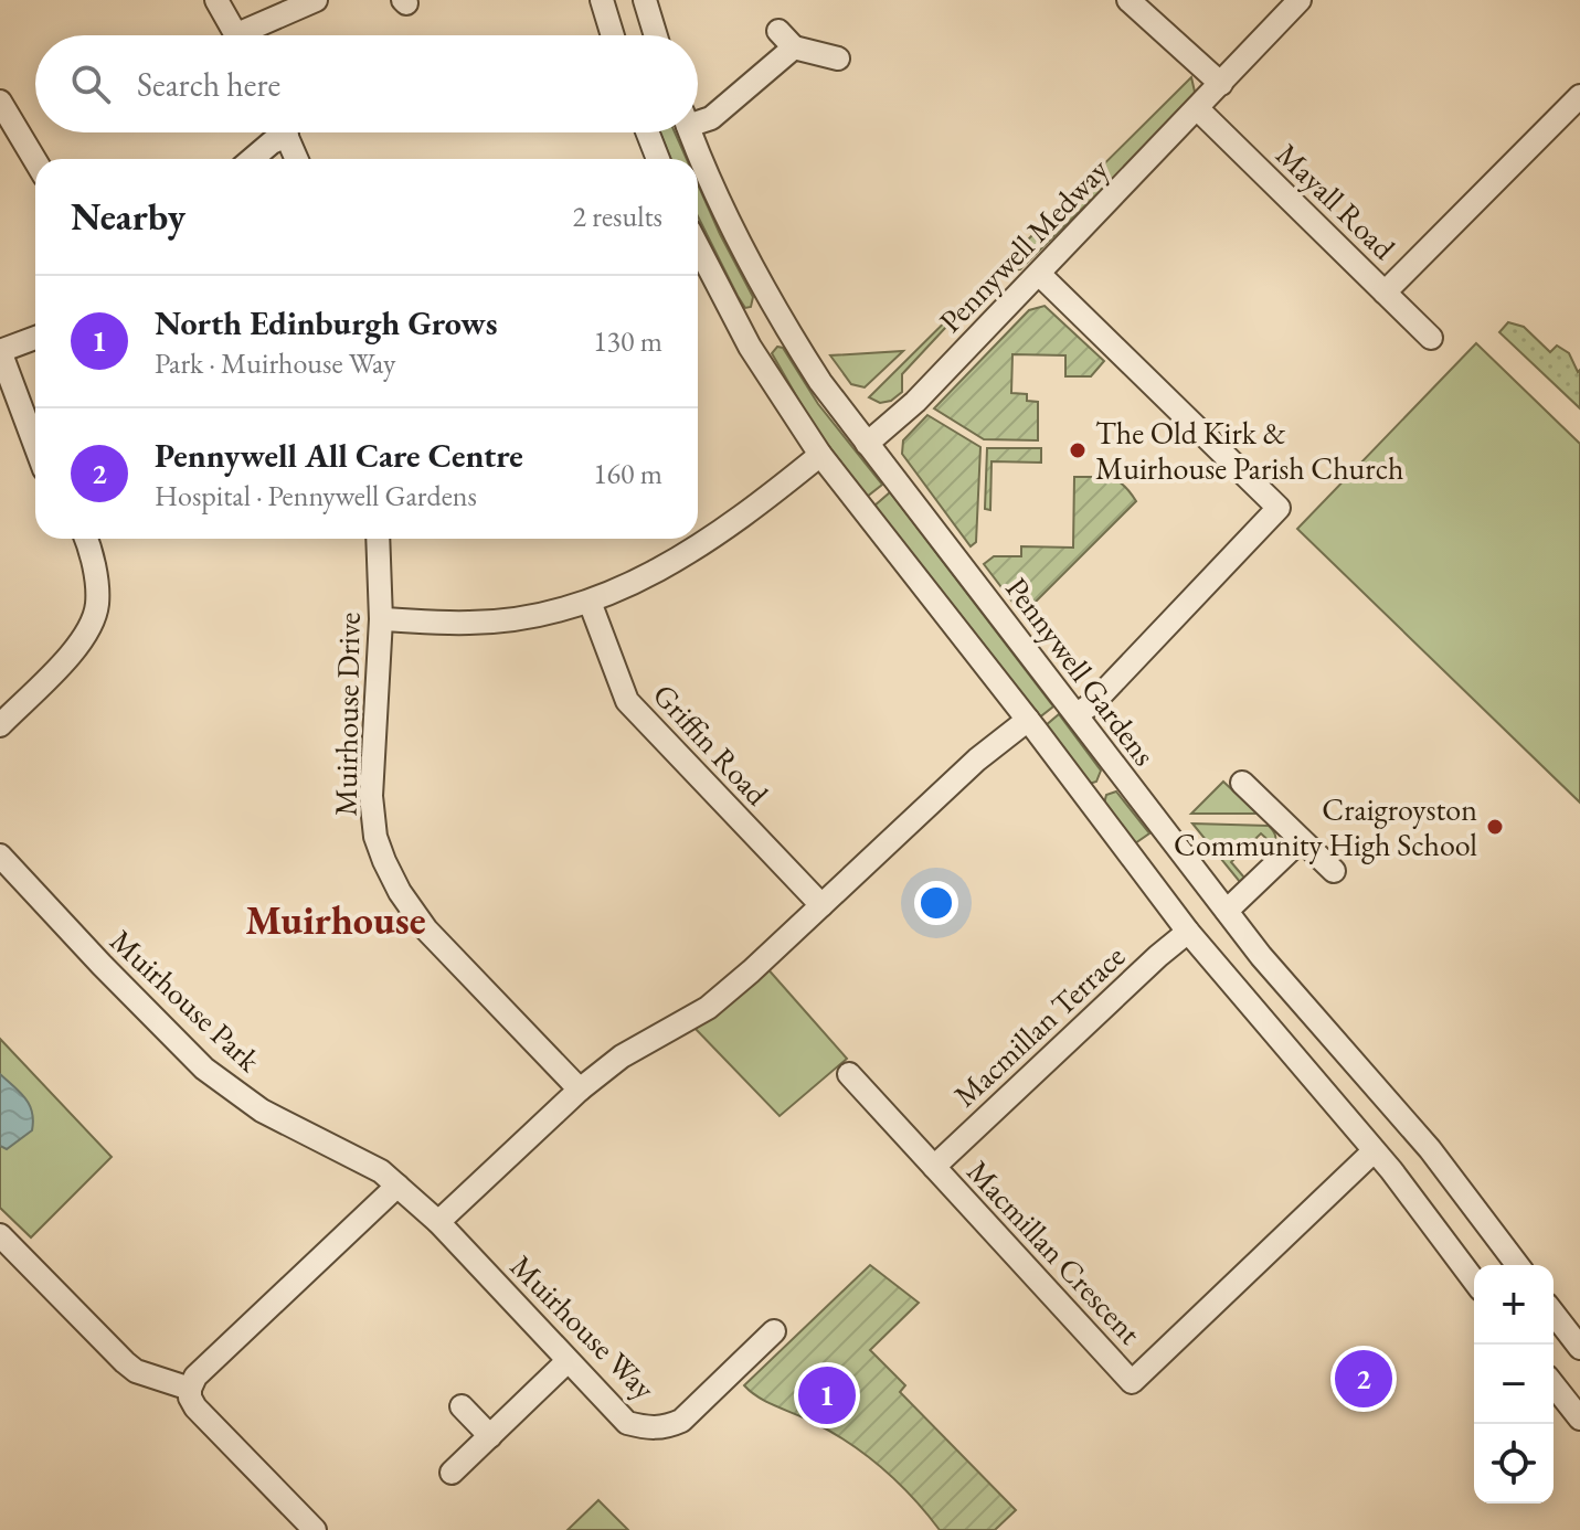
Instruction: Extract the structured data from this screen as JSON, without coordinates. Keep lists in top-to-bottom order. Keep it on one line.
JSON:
{"streets":{"street":["Mayall Road","Pennywell Medway","Pennywell Gardens","Muirhouse Drive","Griffin Road","Muirhouse Park","Macmillan Terrace","Macmillan Crescent","Muirhouse Way"]},"crossings":[["Mayall Road","Pennywell Medway"],["Pennywell Medway","Pennywell Gardens"],["Muirhouse Park","Muirhouse Way"],["Macmillan Terrace","Macmillan Crescent"]],"districts":["Muirhouse"],"places":["The Old Kirk & Muirhouse Parish Church","Craigroyston Community High School"],"page":{"search":"Search here","heading":["Nearby","2 results"],"list":[{"mark":"1","name":"North Edinburgh Grows","note":"Park · Muirhouse Way","value":"130 m"},{"mark":"2","name":"Pennywell All Care Centre","note":"Hospital · Pennywell Gardens","value":"160 m"}],"map_buttons":["+","−"],"pins":["2","1"]}}
